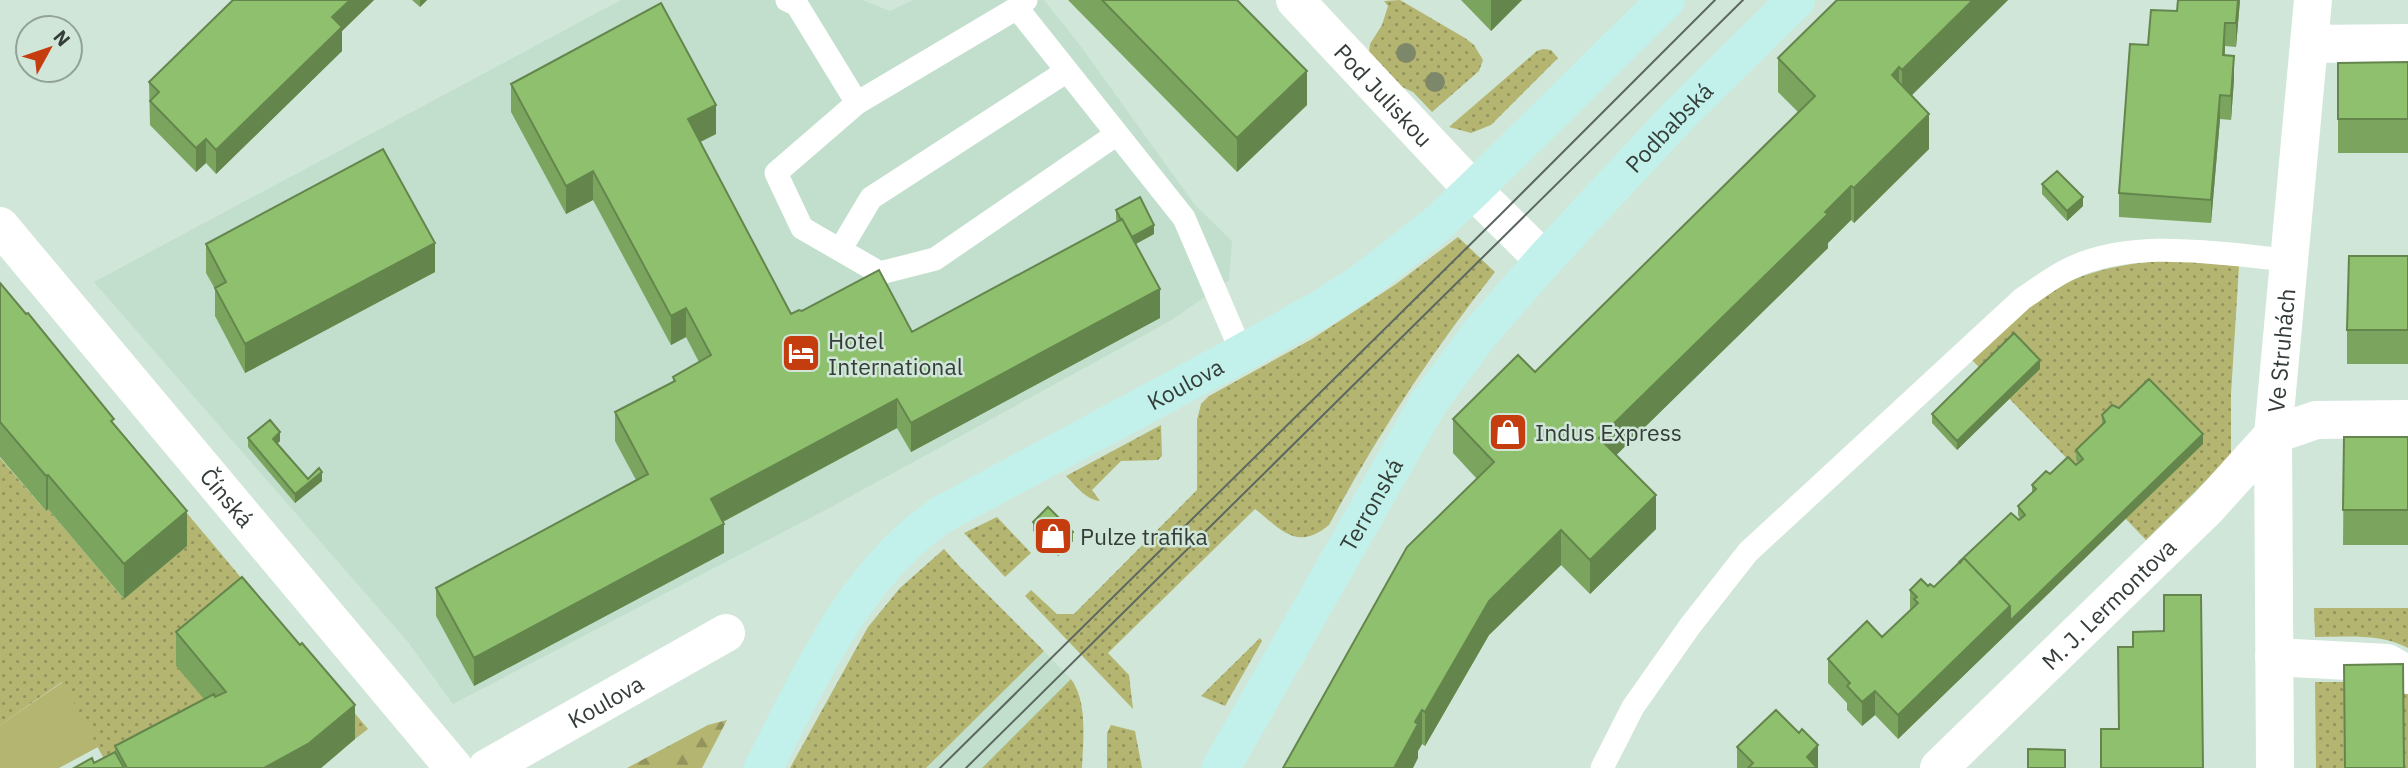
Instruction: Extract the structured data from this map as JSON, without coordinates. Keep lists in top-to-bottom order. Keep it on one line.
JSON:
{"streets":{"main road":["Podbabská","Koulova","Terronská"],"street":["Pod Juliskou","Ve Struhách","Čínská","M. J. Lermontova"]},"crossings":[["Pod Juliskou","Podbabská"],["Pod Juliskou","Koulova"],["Pod Juliskou","Terronská"],["Podbabská","Terronská"],["Ve Struhách","M. J. Lermontova"]],"places":{"hotel":["Hotel International"],"shop":["Indus Express","Pulze trafika"]},"north":"top right"}
